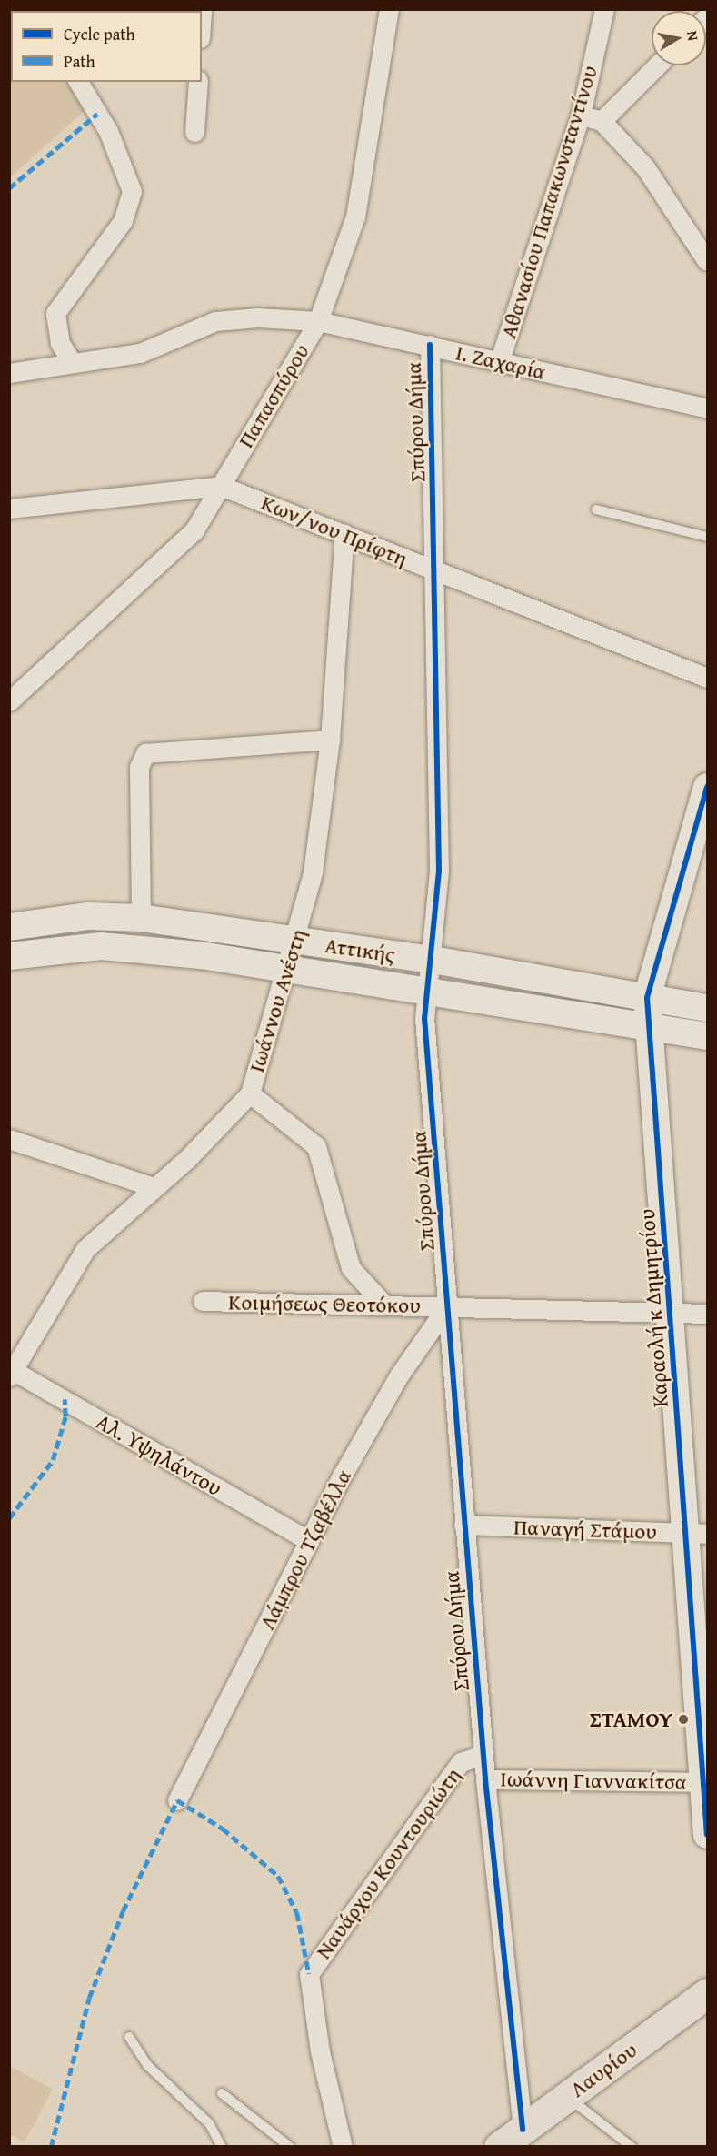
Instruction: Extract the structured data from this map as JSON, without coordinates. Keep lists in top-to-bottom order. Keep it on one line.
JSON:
{"streets":{"main road":["Λαυρίου"],"street":["Αθανασίου Παπακωνσταντίνου","Ι. Ζαχαρία","Παπασπύρου","Σπύρου Δήμα","Κων/νου Πρίφτη","Αττικής","Ιωάννου Ανέστη","Κοιμήσεως Θεοτόκου","Καραολή κ Δημητρίου","Αλ. Υψηλάντου","Παναγή Στάμου","Λάμπρου Τζαβέλλα","Ιωάννη Γιαννακίτσα","Ναυάρχου Κουντουριώτη"]},"crossings":[["Αθανασίου Παπακωνσταντίνου","Ι. Ζαχαρία"],["Ι. Ζαχαρία","Παπασπύρου"],["Ι. Ζαχαρία","Σπύρου Δήμα"],["Παπασπύρου","Κων/νου Πρίφτη"],["Σπύρου Δήμα","Κων/νου Πρίφτη"],["Σπύρου Δήμα","Αττικής"],["Σπύρου Δήμα","Κοιμήσεως Θεοτόκου"],["Σπύρου Δήμα","Παναγή Στάμου"],["Σπύρου Δήμα","Λάμπρου Τζαβέλλα"],["Σπύρου Δήμα","Ιωάννη Γιαννακίτσα"],["Σπύρου Δήμα","Ναυάρχου Κουντουριώτη"],["Σπύρου Δήμα","Λαυρίου"],["Κων/νου Πρίφτη","Ιωάννου Ανέστη"],["Αττικής","Ιωάννου Ανέστη"],["Αττικής","Καραολή κ Δημητρίου"],["Ιωάννου Ανέστη","Αλ. Υψηλάντου"],["Κοιμήσεως Θεοτόκου","Καραολή κ Δημητρίου"],["Κοιμήσεως Θεοτόκου","Λάμπρου Τζαβέλλα"],["Καραολή κ Δημητρίου","Παναγή Στάμου"],["Καραολή κ Δημητρίου","Ιωάννη Γιαννακίτσα"],["Αλ. Υψηλάντου","Λάμπρου Τζαβέλλα"]],"places":["ΣΤΑΜΟΥ"],"legend":["Cycle path","Path"],"north":"right"}
